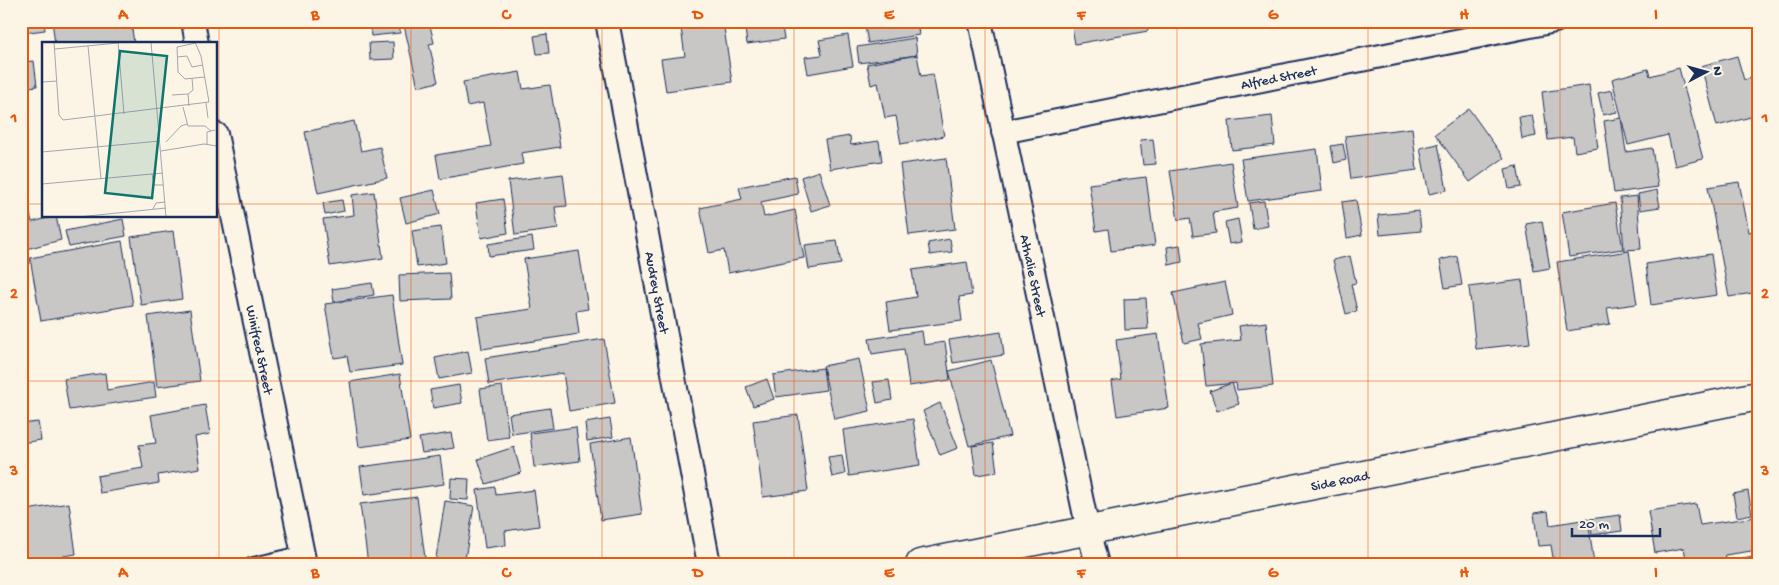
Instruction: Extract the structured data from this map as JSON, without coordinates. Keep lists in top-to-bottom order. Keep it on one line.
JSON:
{"streets":{"street":["Alfred Street","Athalie Street","Audrey Street","Winifred Street","Side Road"]},"crossings":[["Alfred Street","Athalie Street"],["Athalie Street","Side Road"]],"scale_bar":"20 m","north":"right","grid":{"columns":["A","B","C","D","E","F","G","H","I"],"rows":["1","2","3"]}}
